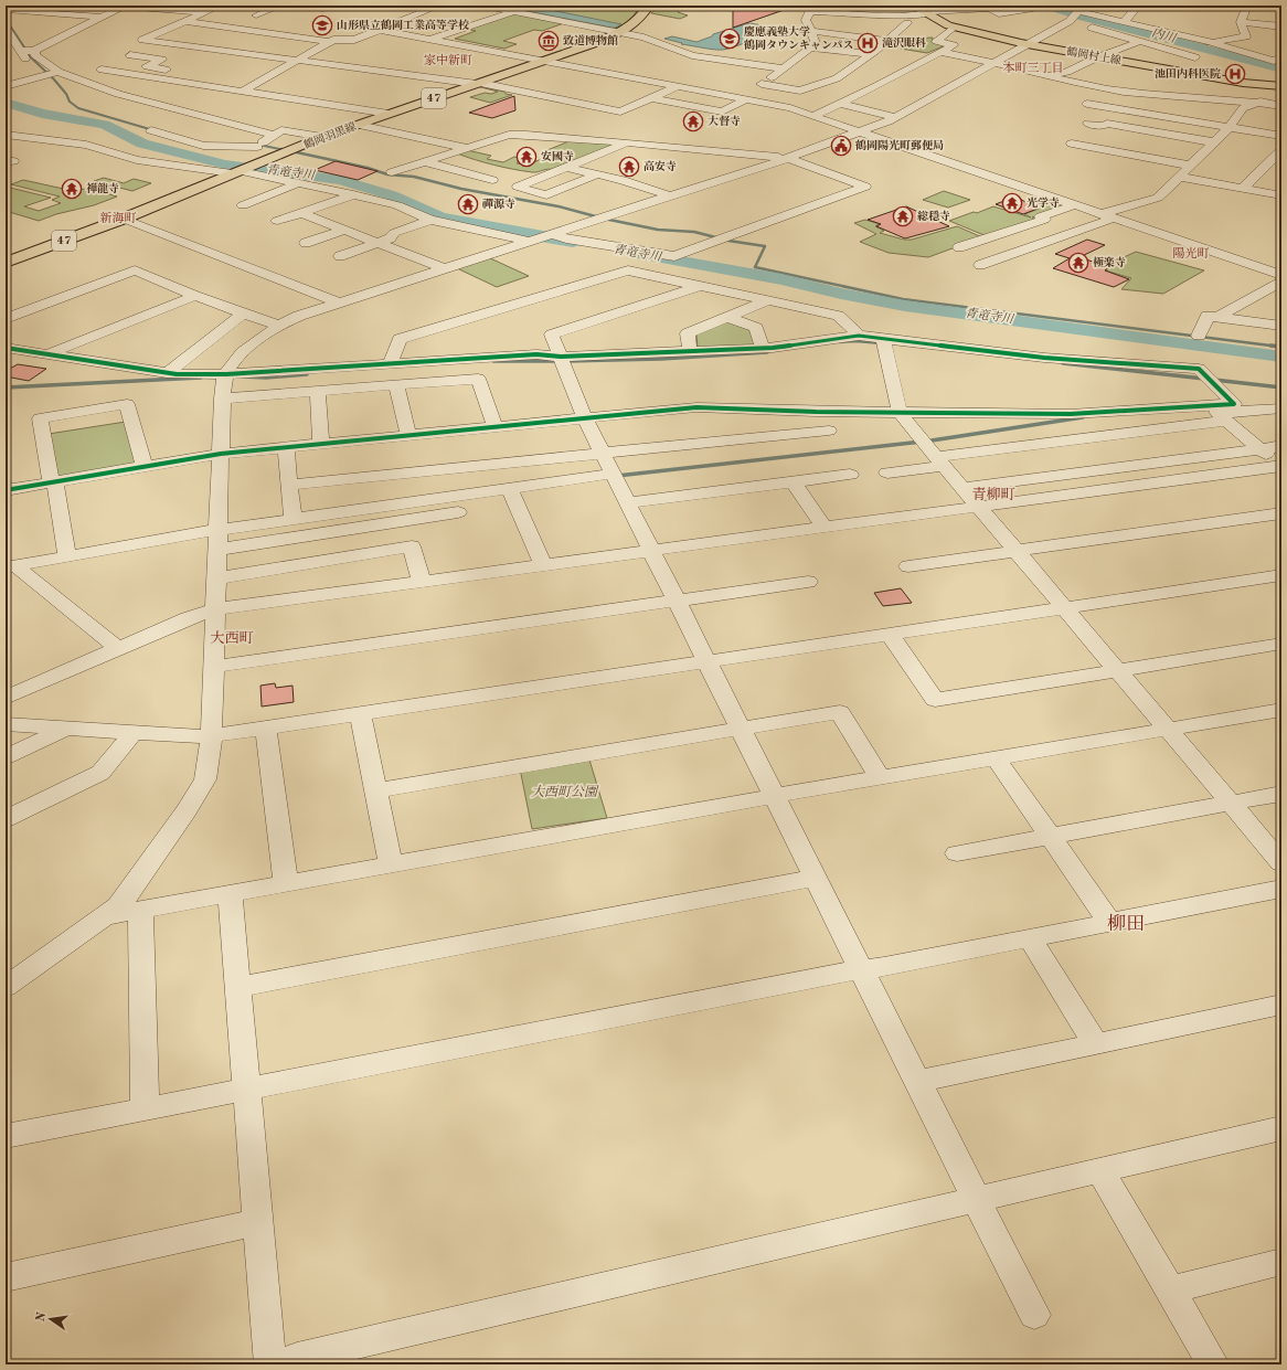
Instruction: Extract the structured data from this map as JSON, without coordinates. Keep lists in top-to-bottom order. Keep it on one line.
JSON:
{"streets":{"main road":["鶴岡村上線","47","鶴岡羽黒線"]},"districts":["家中新町","本町三丁目","新海町","陽光町","青柳町","大西町","柳田"],"water":["内川","青竜寺川"],"parks":["大西町公園"],"places":{"school or university":["山形県立鶴岡工業高等学校","慶應義塾大学 鶴岡タウンキャンパス"],"museum":["致道博物館"],"hospital":["滝沢眼科","池田内科医院"],"temple":["大督寺","安國寺","高安寺","禅龍寺","光学寺","禪源寺","総穏寺","極楽寺"],"public building":["鶴岡陽光町郵便局"]},"north":"left"}
